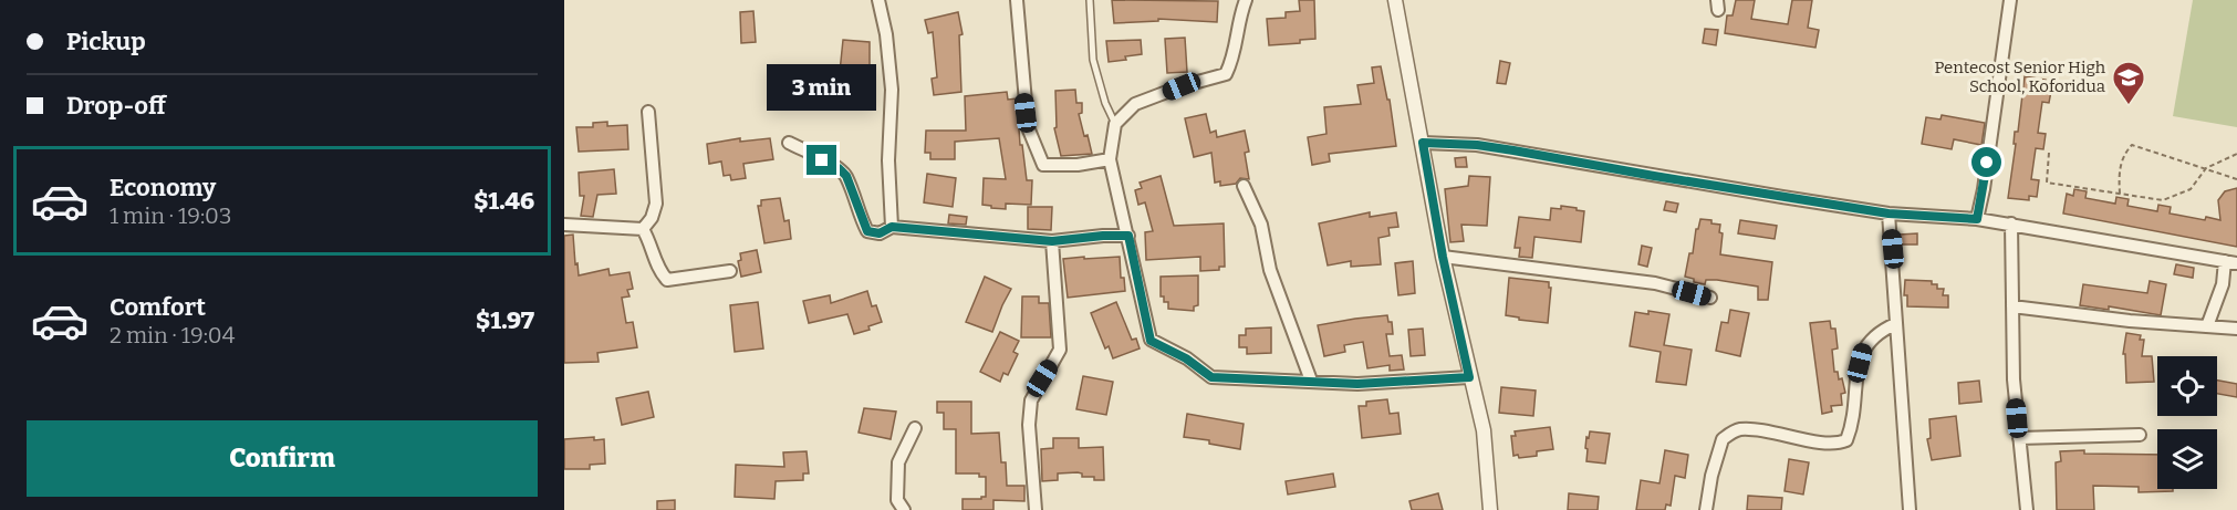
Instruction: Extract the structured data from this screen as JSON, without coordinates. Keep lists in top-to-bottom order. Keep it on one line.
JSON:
{"places":{"school or university":["Pentecost Senior High School, Koforidua"]},"page":{"banner":["Pickup","Drop-off"],"bubble":"3 min","list":[{"name":"Economy","note":"1 min · 19:03","value":"$1.46"},{"name":"Comfort","note":"2 min · 19:04","value":"$1.97"}],"buttons":"Confirm"}}
